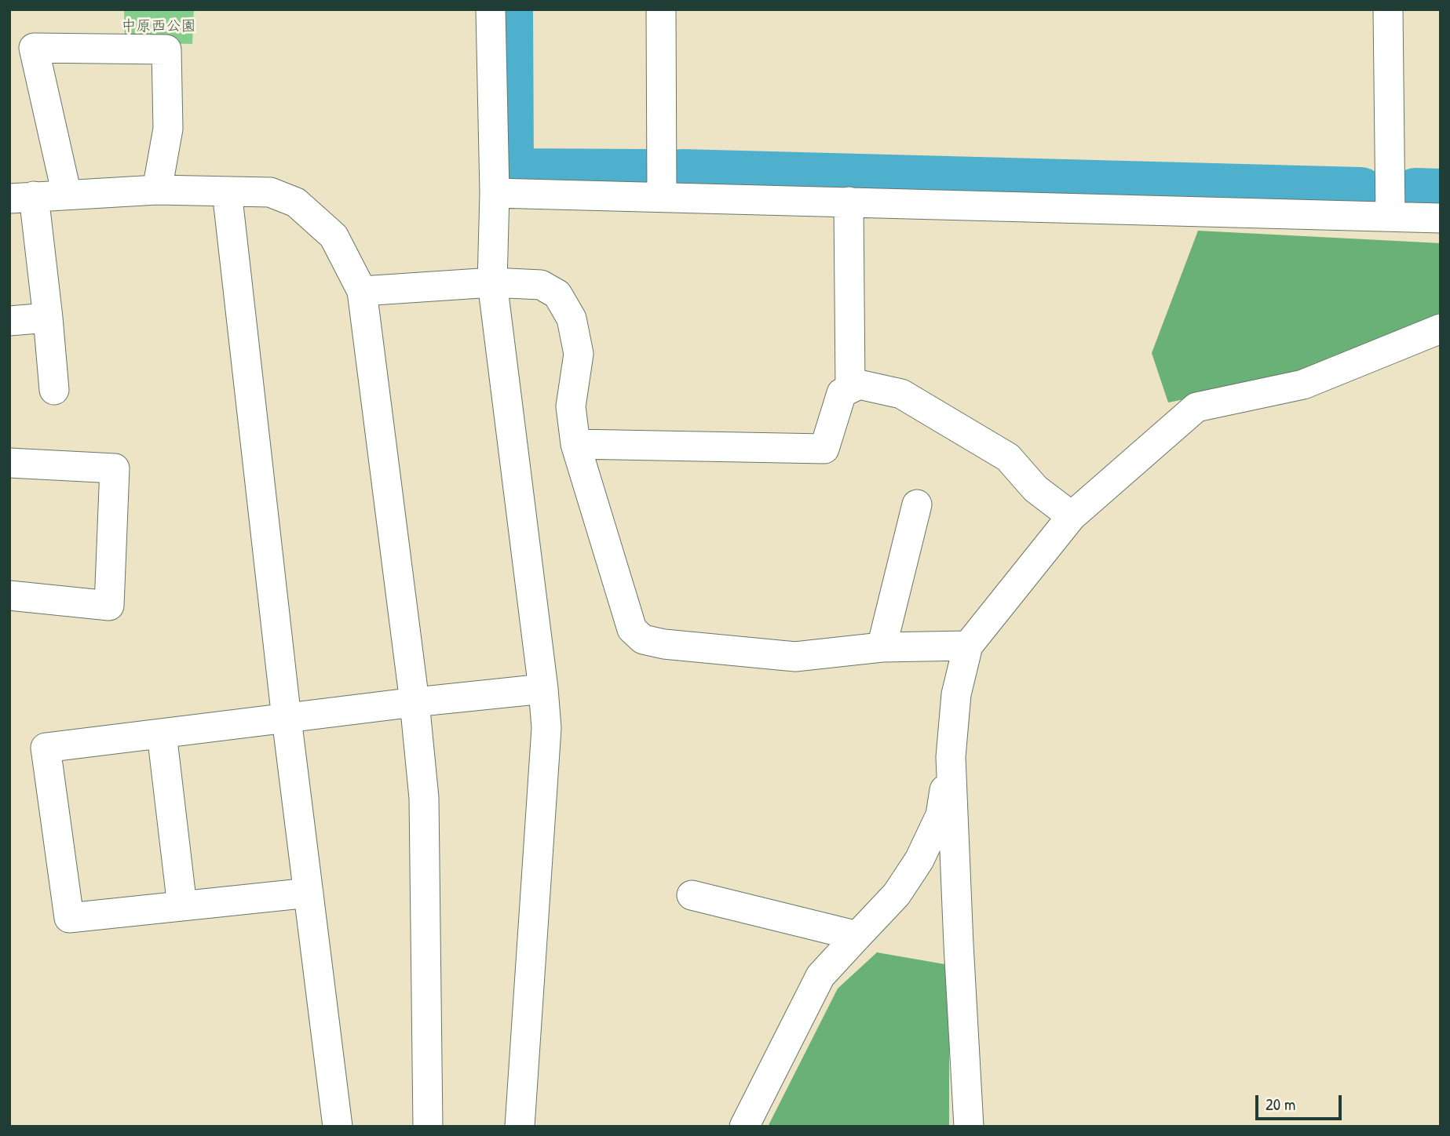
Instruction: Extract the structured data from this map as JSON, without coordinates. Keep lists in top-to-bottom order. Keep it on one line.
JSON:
{"parks":["中原西公園"],"scale_bar":"20 m"}
